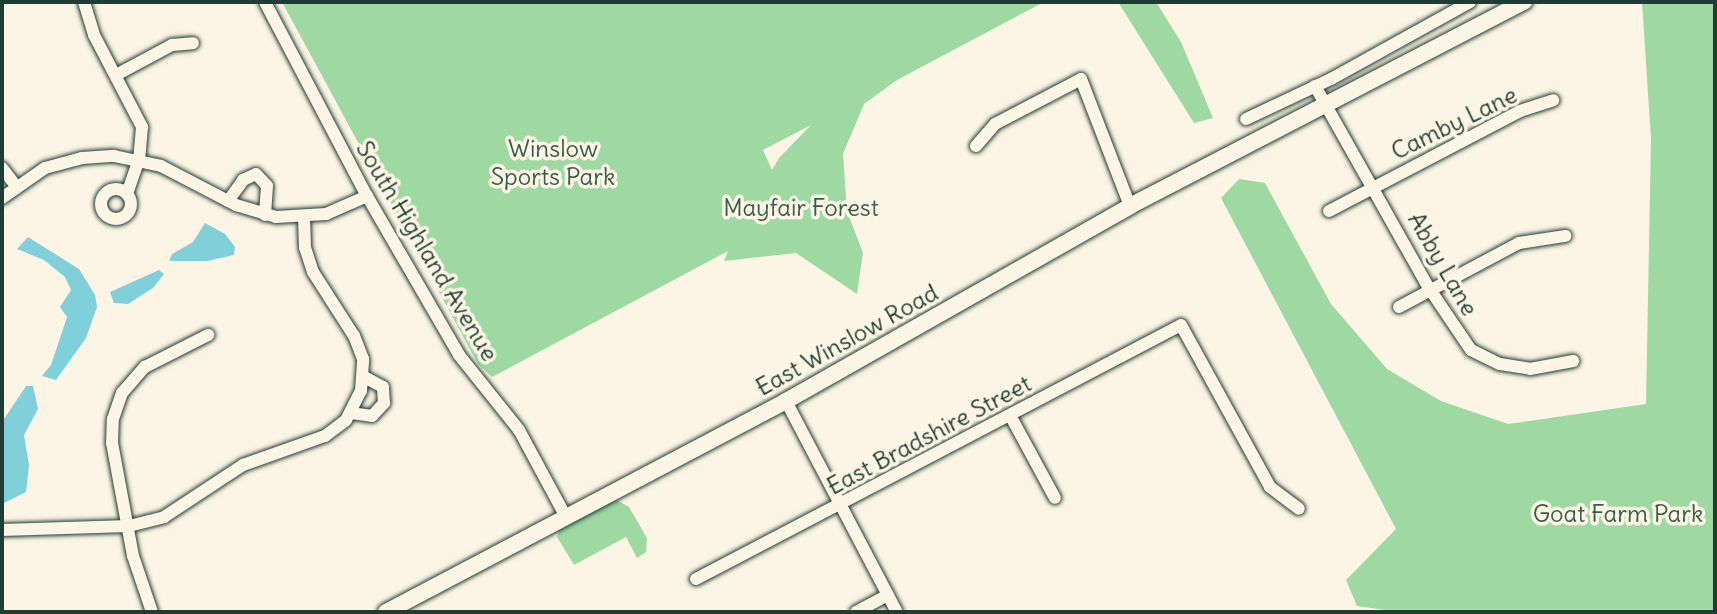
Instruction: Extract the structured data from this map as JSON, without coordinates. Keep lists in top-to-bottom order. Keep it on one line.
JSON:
{"streets":{"main road":["East Winslow Road"],"street":["Camby Lane","South Highland Avenue","Abby Lane","East Bradshire Street"]},"crossings":[["Camby Lane","Abby Lane"],["South Highland Avenue","East Winslow Road"],["Abby Lane","East Winslow Road"]],"parks":["Winslow Sports Park","Mayfair Forest","Goat Farm Park"]}
